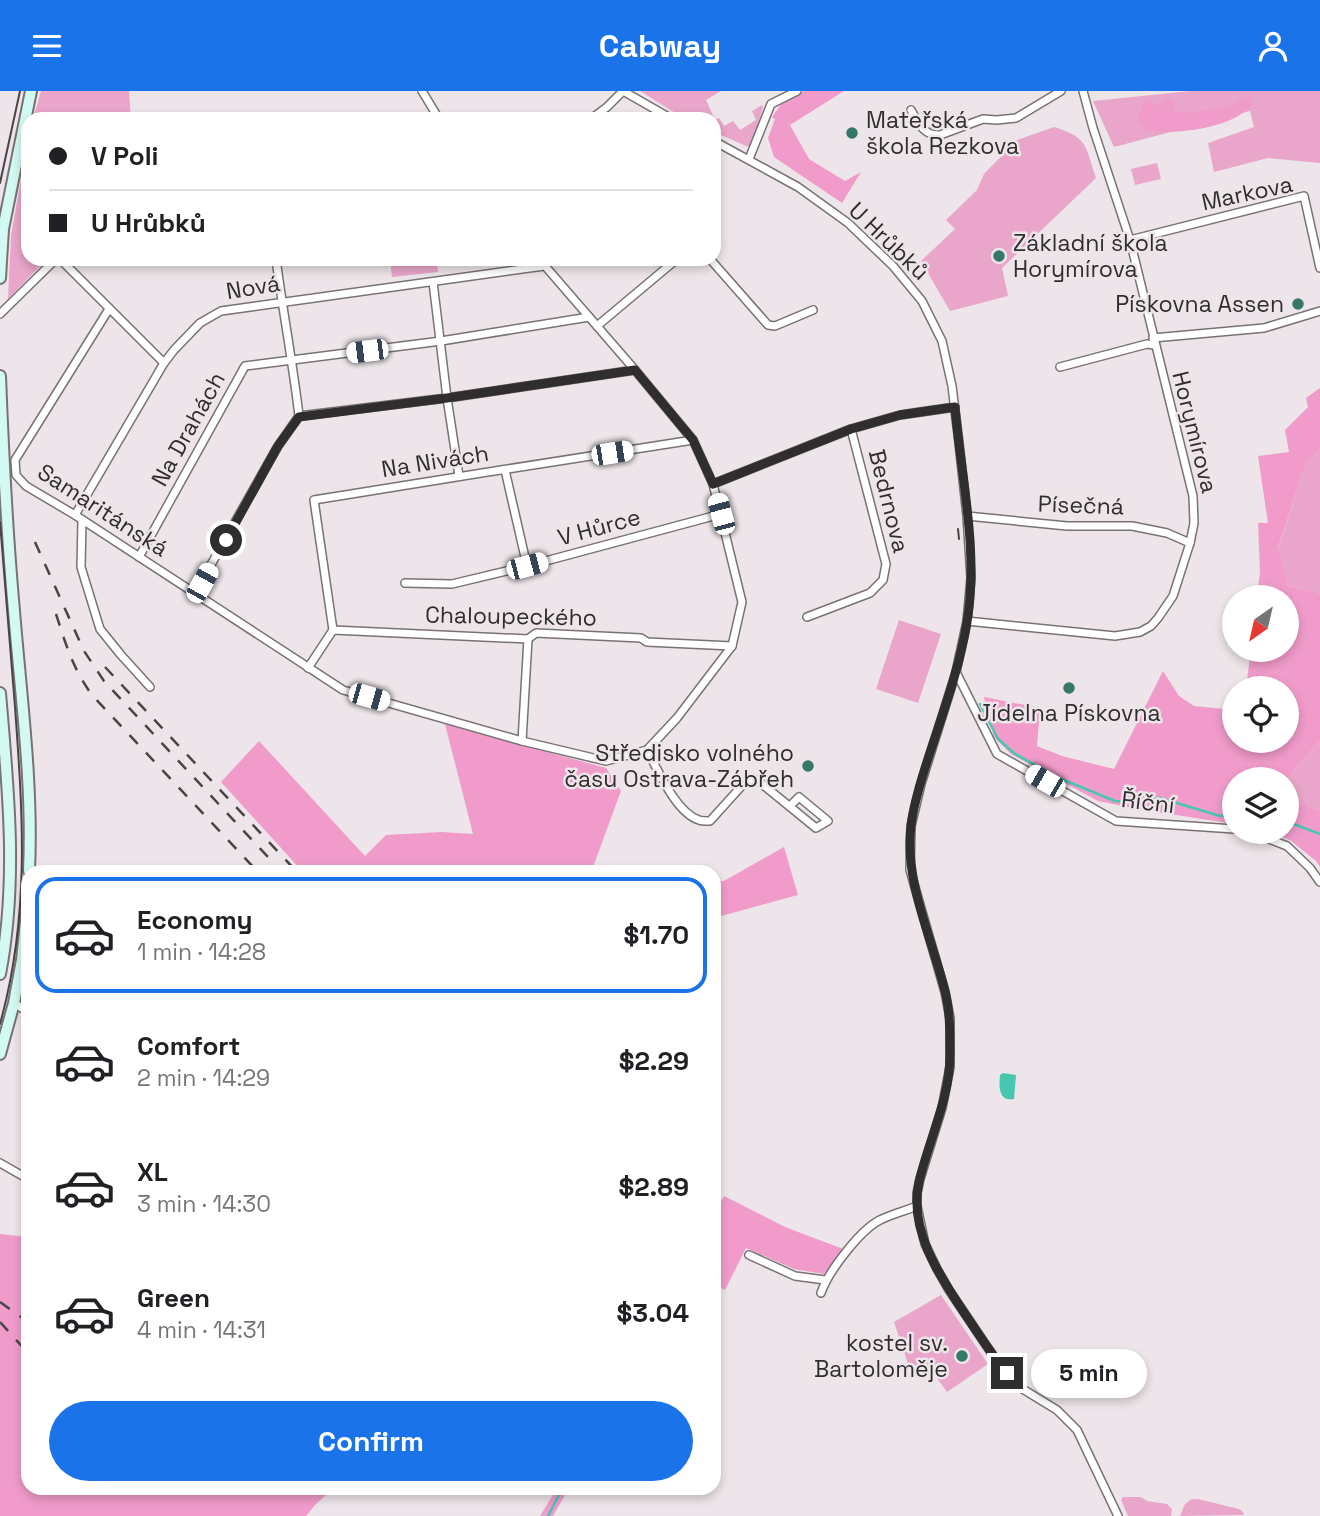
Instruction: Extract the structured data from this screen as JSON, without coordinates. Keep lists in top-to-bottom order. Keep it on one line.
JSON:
{"streets":{"street":["Markova","U Hrůbků","Nová","Na Drahách","Horymírova","Na Nivách","Bedrnova","Písečná","Samaritánská","V Hůrce","Chaloupeckého","Říční"]},"crossings":[["Markova","Horymírova"],["U Hrůbků","Horymírova"],["U Hrůbků","Písečná"],["U Hrůbků","Říční"],["Nová","Samaritánská"],["Na Drahách","Samaritánská"],["Horymírova","Písečná"],["Na Nivách","Chaloupeckého"]],"places":["Mateřská škola Rezkova","Základní škola Horymírova","Pískovna Assen","Jídelna Pískovna","Středisko volného času Ostrava-Zábřeh","kostel sv. Bartoloměje"],"north":"bottom left","page":{"header":"Cabway","banner":["V Poli","U Hrůbků"],"list":[{"name":"Economy","note":"1 min · 14:28","value":"$1.70"},{"name":"Comfort","note":"2 min · 14:29","value":"$2.29"},{"name":"XL","note":"3 min · 14:30","value":"$2.89"},{"name":"Green","note":"4 min · 14:31","value":"$3.04"}],"bubble":"5 min","buttons":"Confirm"}}
